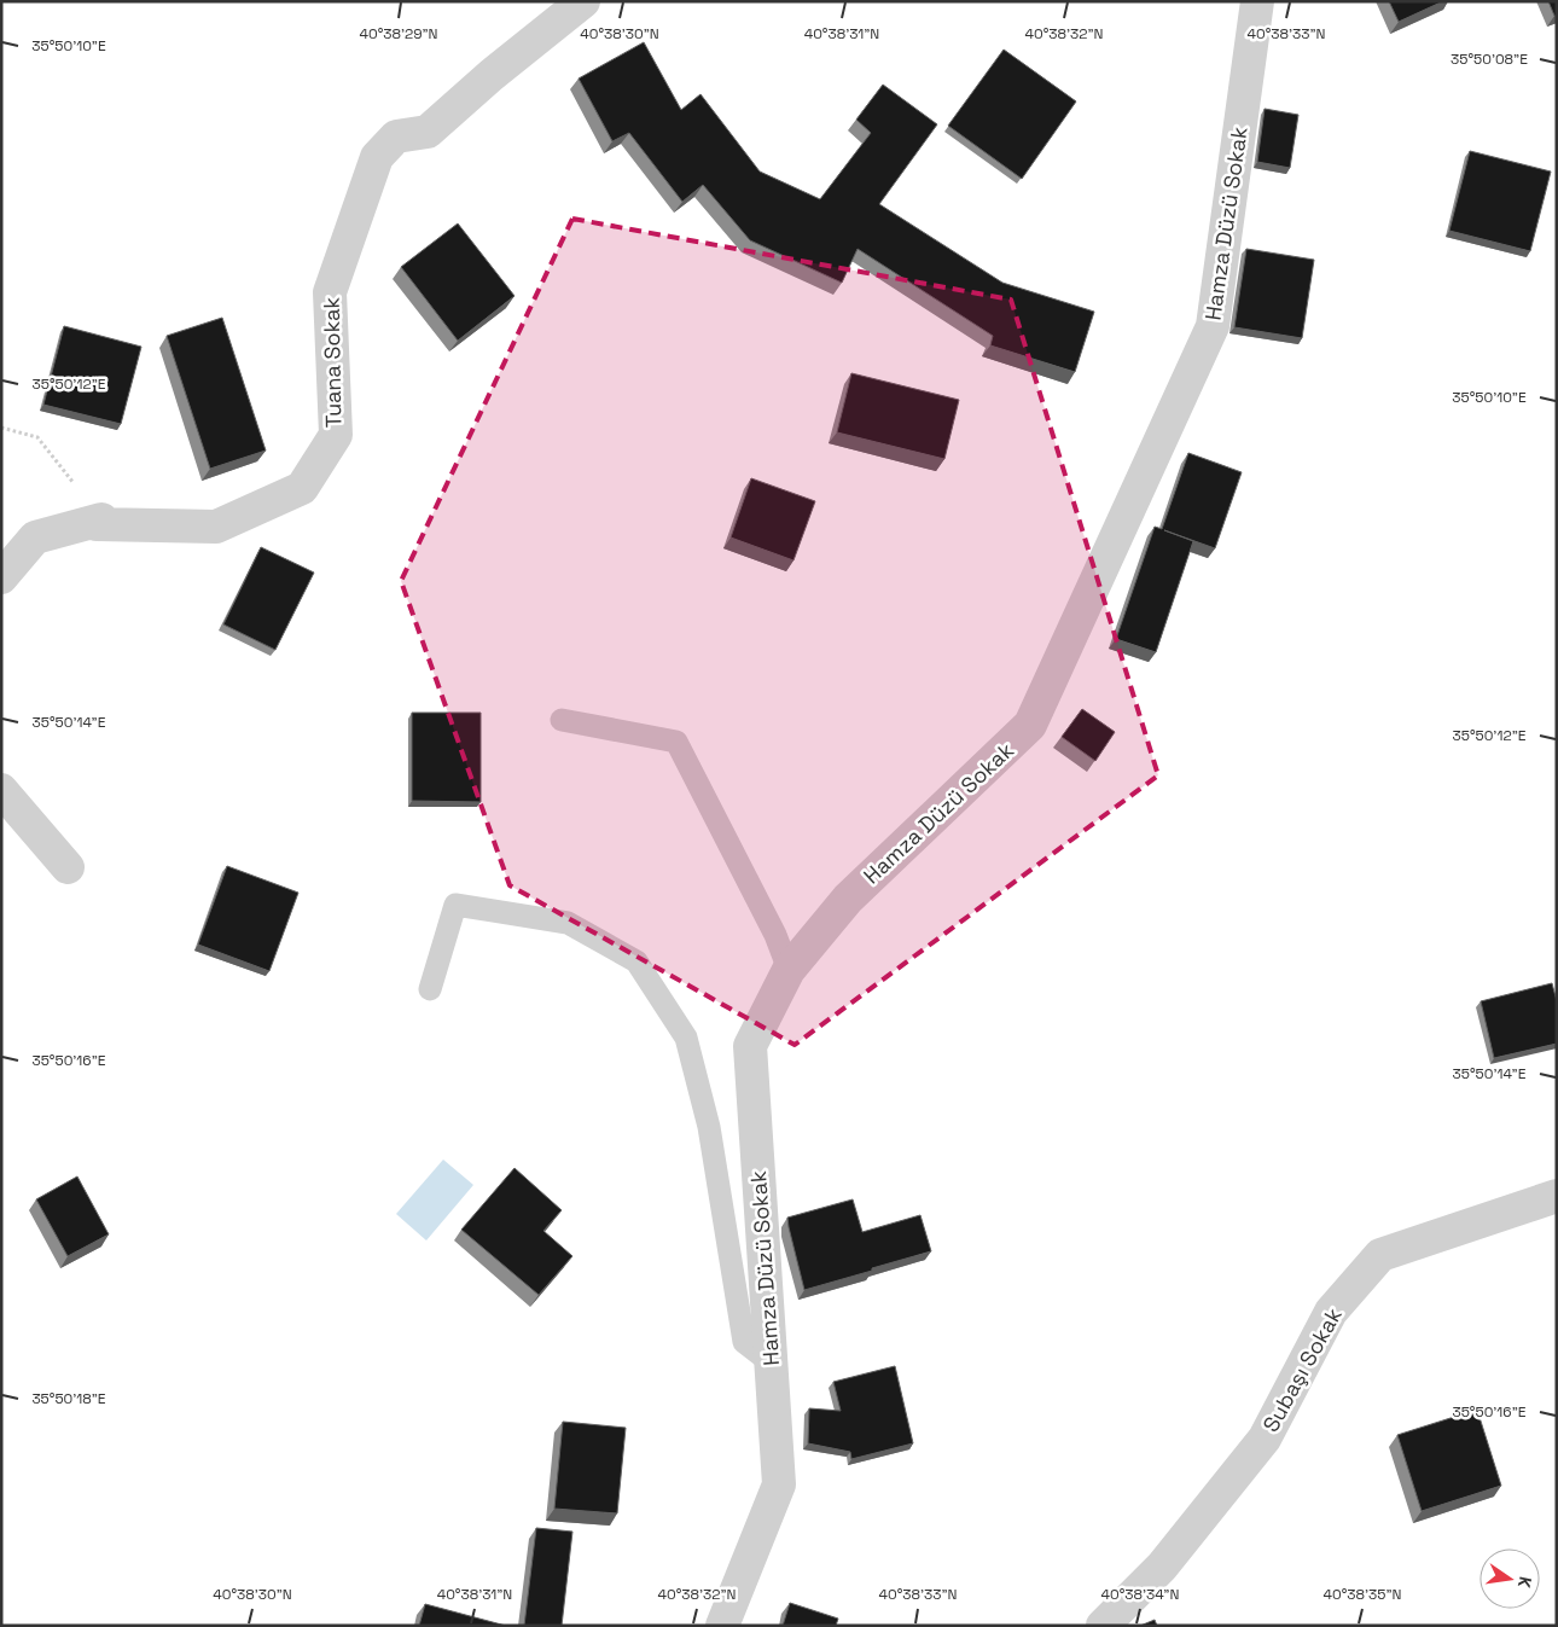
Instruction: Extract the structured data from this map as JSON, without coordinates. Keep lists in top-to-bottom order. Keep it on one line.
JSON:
{"streets":{"street":["Hamza Düzü Sokak","Tuana Sokak","Subaşı Sokak"]},"north":"right","coordinates":["40°38'29\"N","40°38'30\"N","40°38'31\"N","40°38'32\"N","40°38'33\"N","35°50'10\"E","35°50'08\"E","35°50'12\"E","35°50'14\"E","35°50'16\"E","35°50'18\"E","40°38'34\"N","40°38'35\"N"]}
